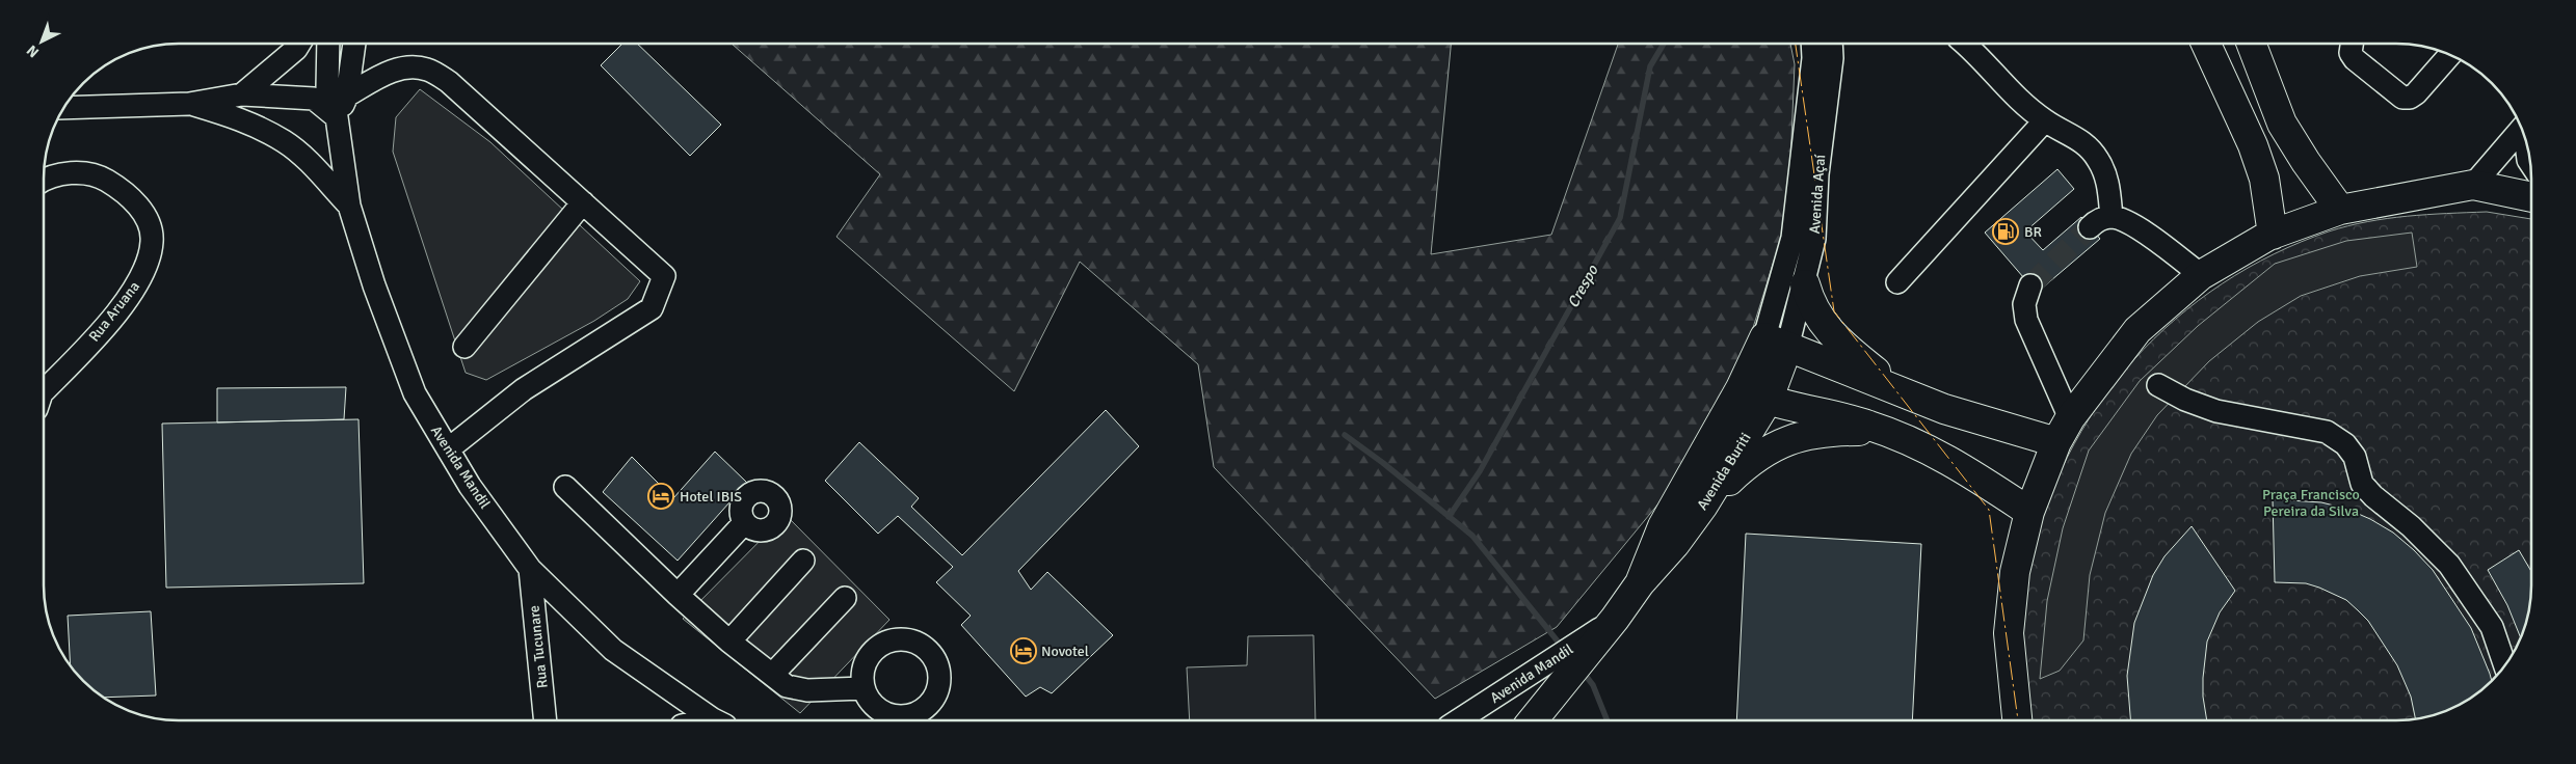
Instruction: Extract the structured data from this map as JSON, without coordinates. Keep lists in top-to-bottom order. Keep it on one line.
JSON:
{"streets":{"main road":["Avenida Buriti"],"street":["Avenida Açaí","Rua Aruana","Avenida Mandil","Rua Tucunare"]},"crossings":[["Avenida Açaí","Avenida Buriti"],["Avenida Mandil","Avenida Buriti"],["Avenida Mandil","Rua Tucunare"]],"water":["Crespo"],"parks":["Praça Francisco Pereira da Silva"],"places":{"fuel station":["BR"],"hotel":["Hotel IBIS","Novotel"]},"north":"bottom left"}
